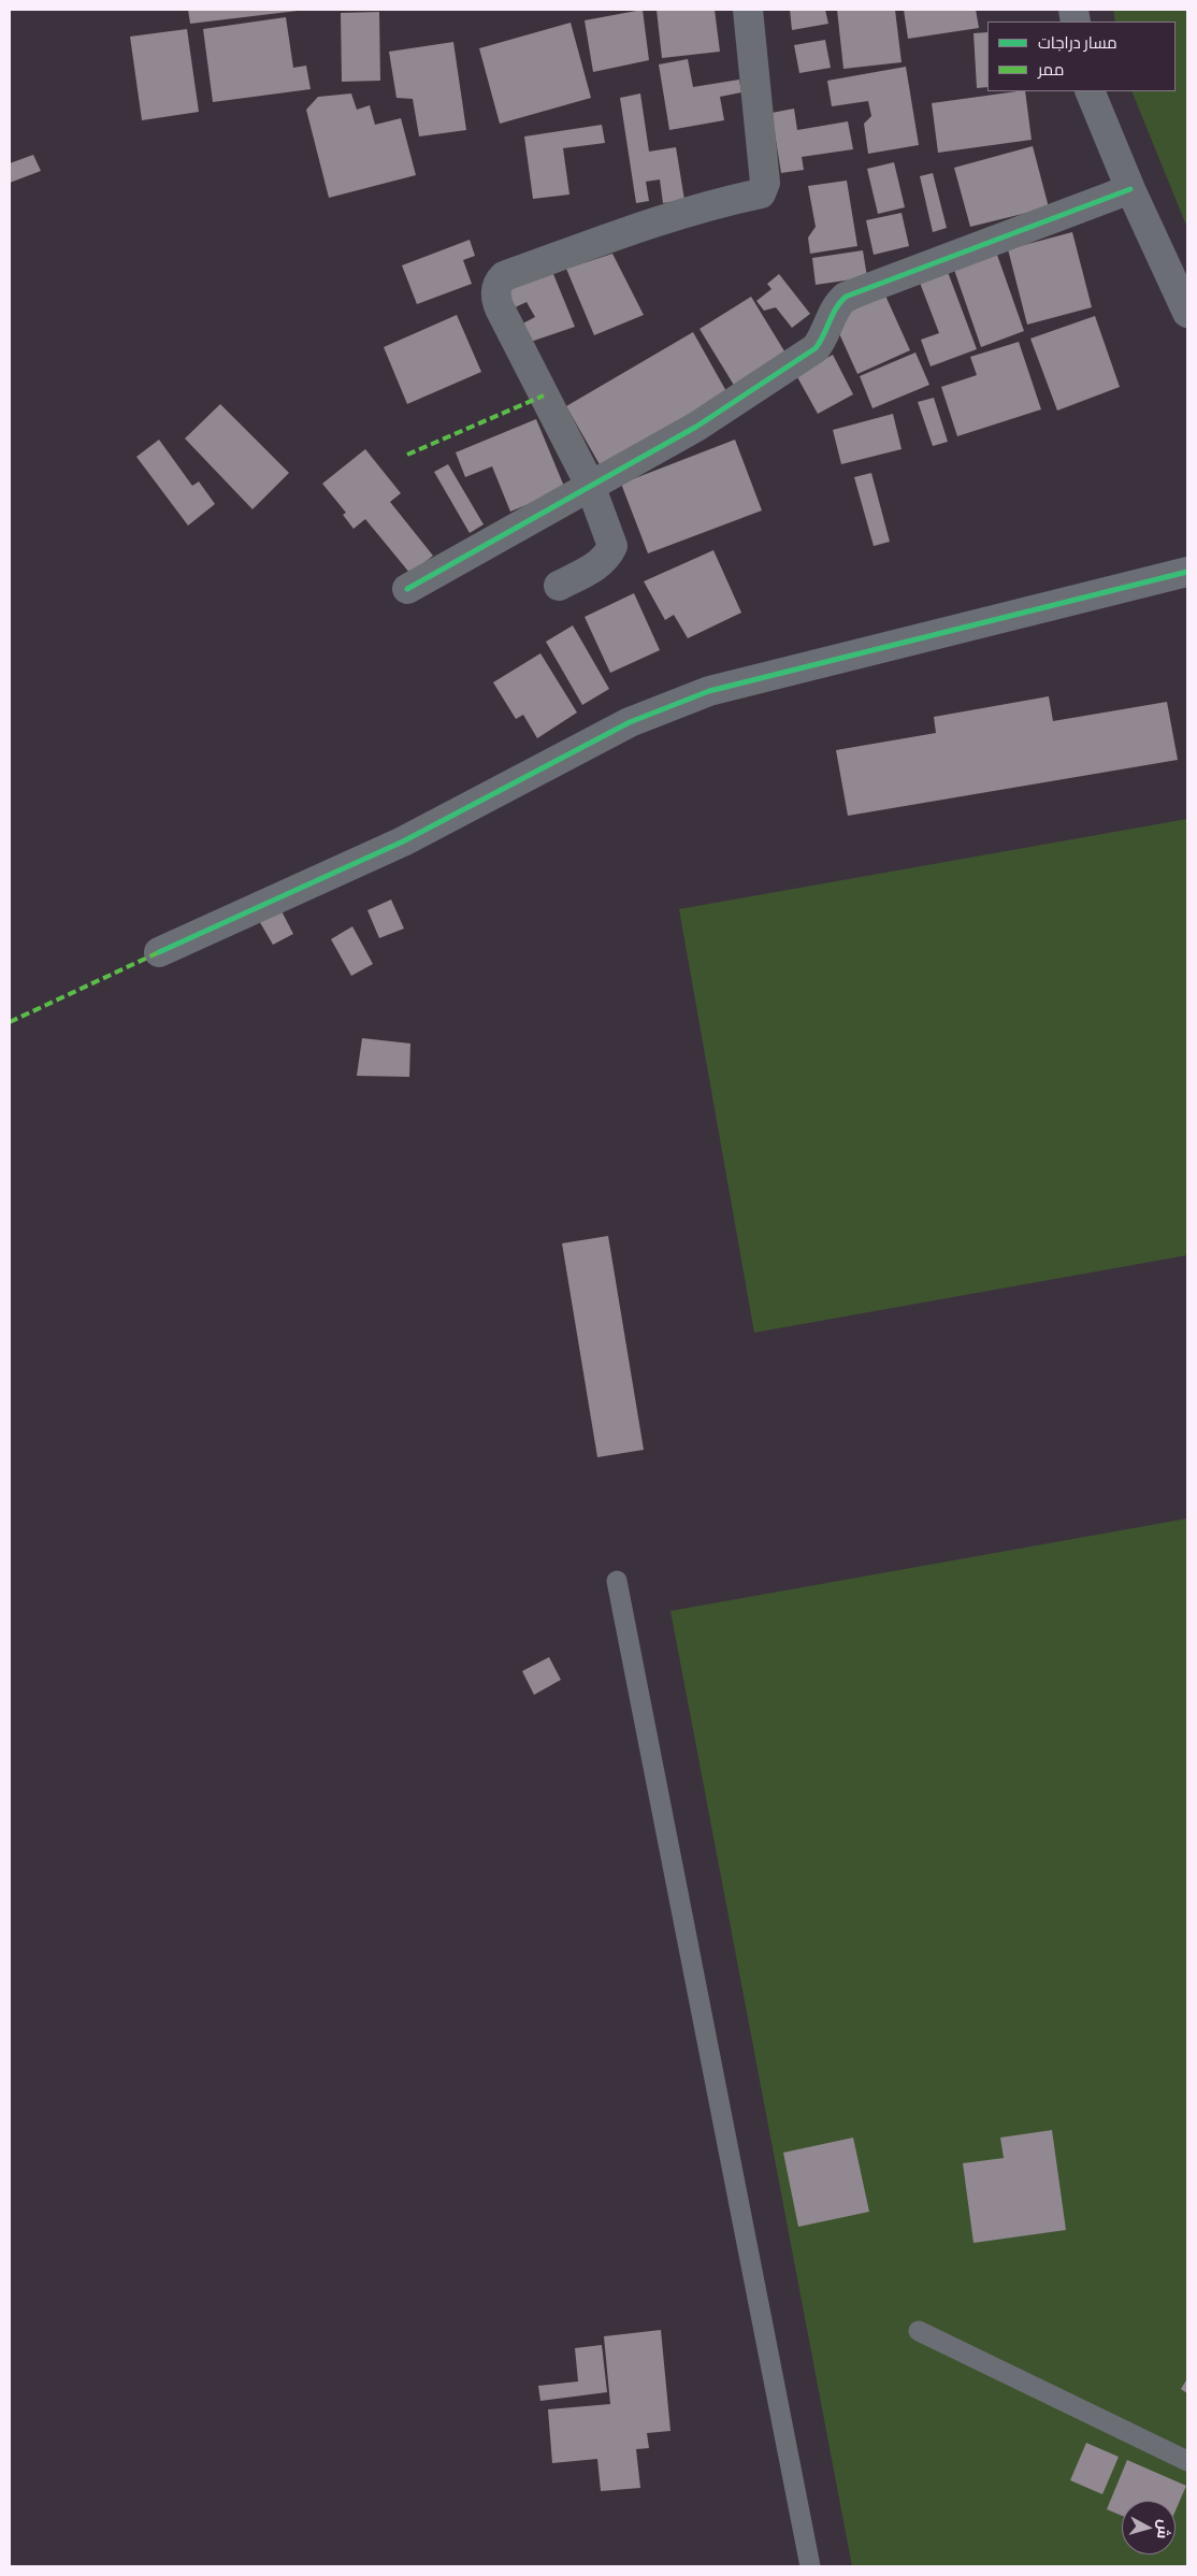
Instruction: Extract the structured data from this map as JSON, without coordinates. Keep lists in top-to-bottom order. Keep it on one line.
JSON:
{"legend":["مسار دراجات","ممر"],"north":"right"}
